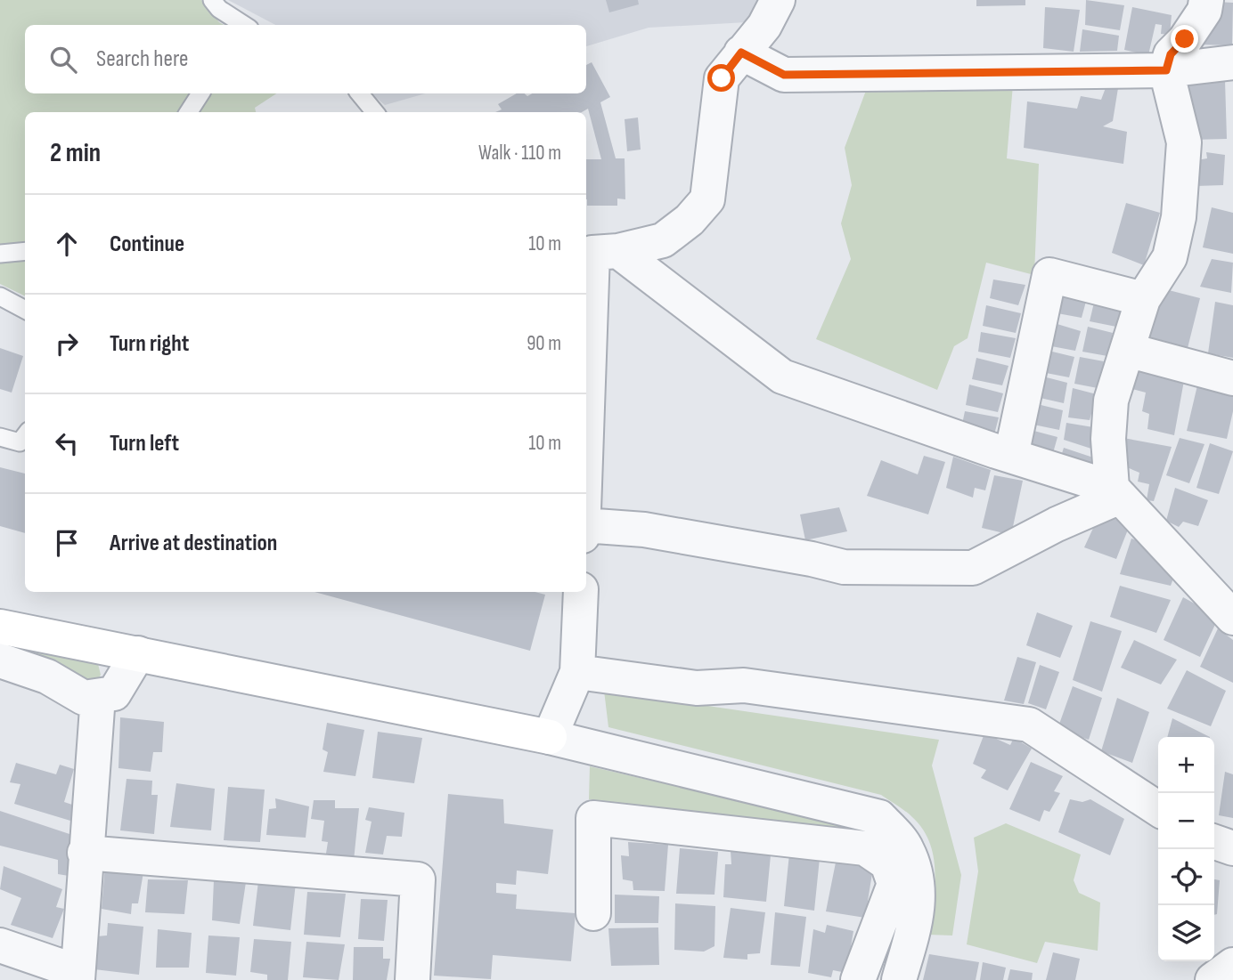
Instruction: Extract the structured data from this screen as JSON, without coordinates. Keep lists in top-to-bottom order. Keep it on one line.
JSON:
{"page":{"search":"Search here","heading":["2 min","Walk · 110 m"],"list":[["Continue","10 m"],["Turn right","90 m"],["Turn left","10 m"],"Arrive at destination"],"map_buttons":["+","−"]}}
